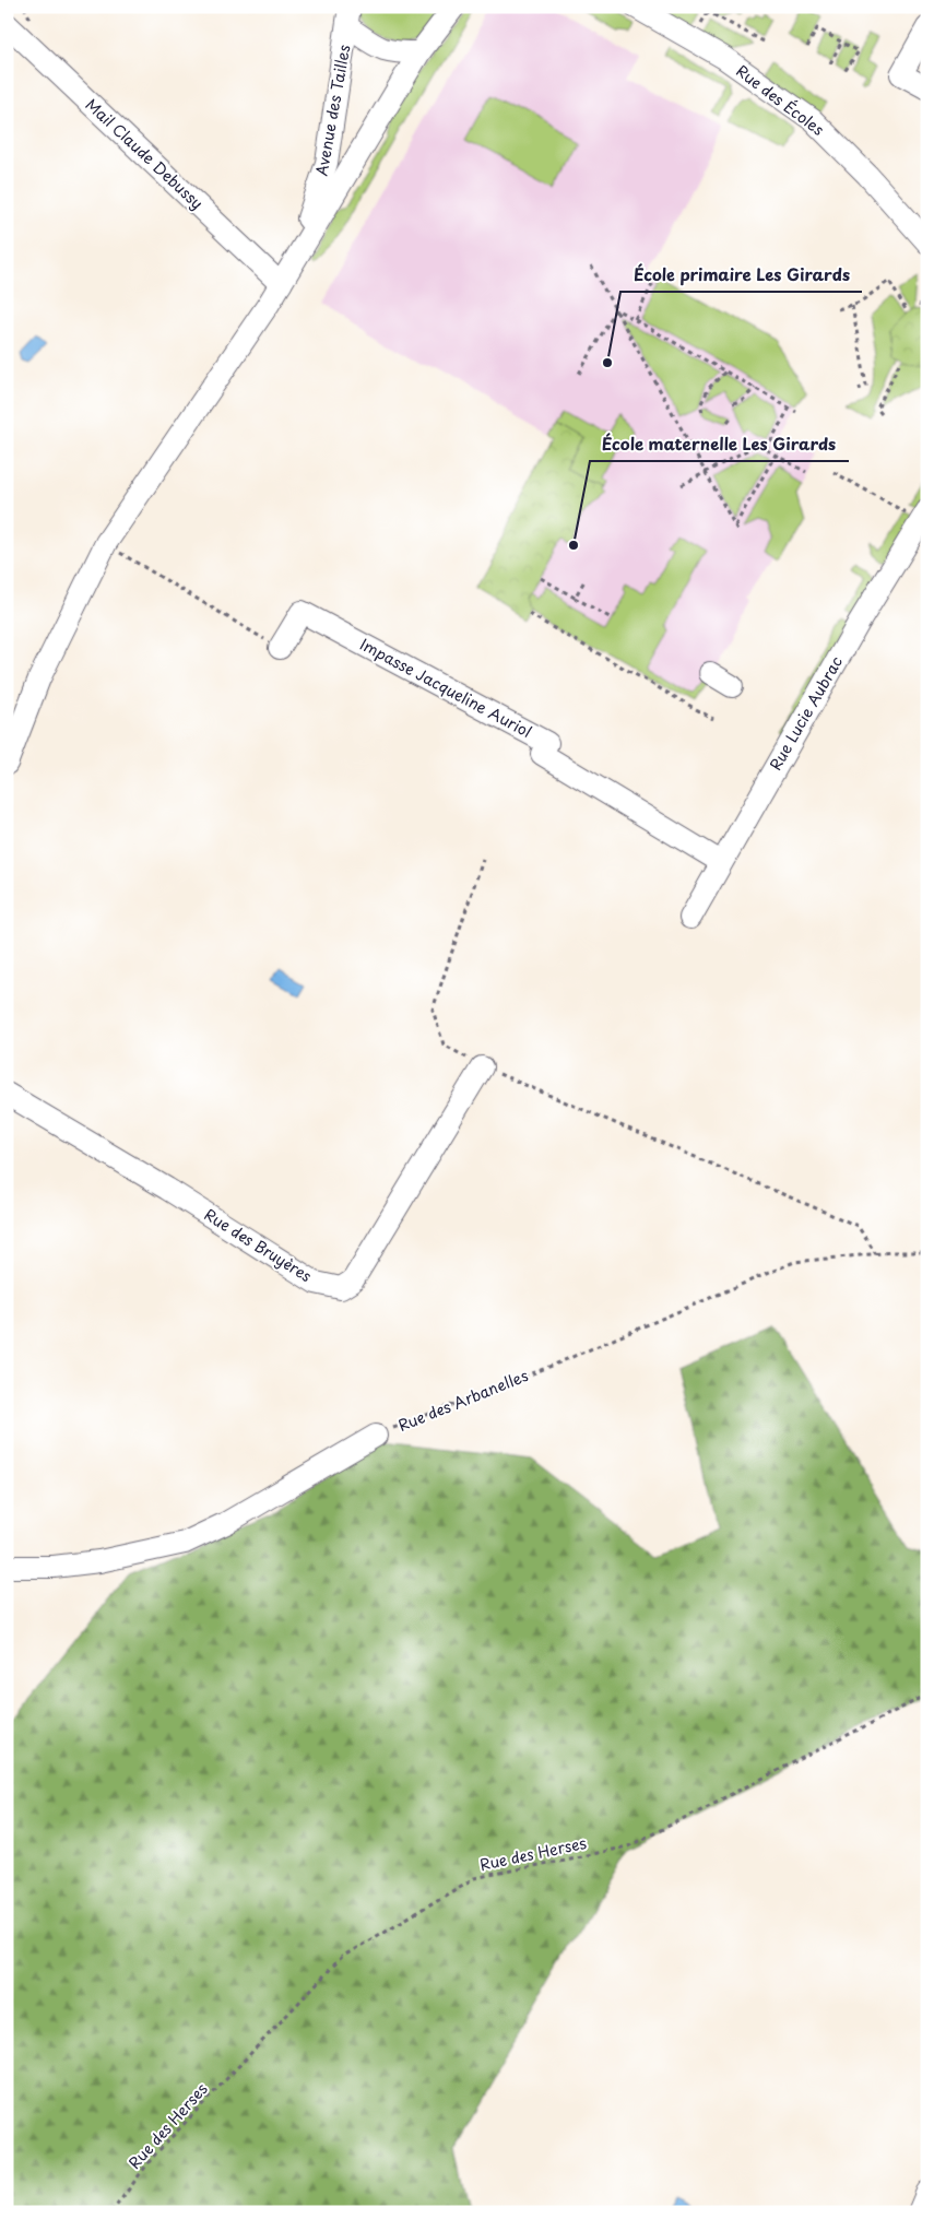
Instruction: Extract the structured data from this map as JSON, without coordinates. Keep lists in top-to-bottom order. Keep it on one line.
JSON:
{"streets":{"street":["Rue des Écoles","Avenue des Tailles","Mail Claude Debussy","Impasse Jacqueline Auriol","Rue Lucie Aubrac","Rue des Bruyères"],"path":["Rue des Arbanelles","Rue des Herses"]},"crossings":[["Impasse Jacqueline Auriol","Rue Lucie Aubrac"]],"places":["École primaire Les Girards","École maternelle Les Girards"]}
